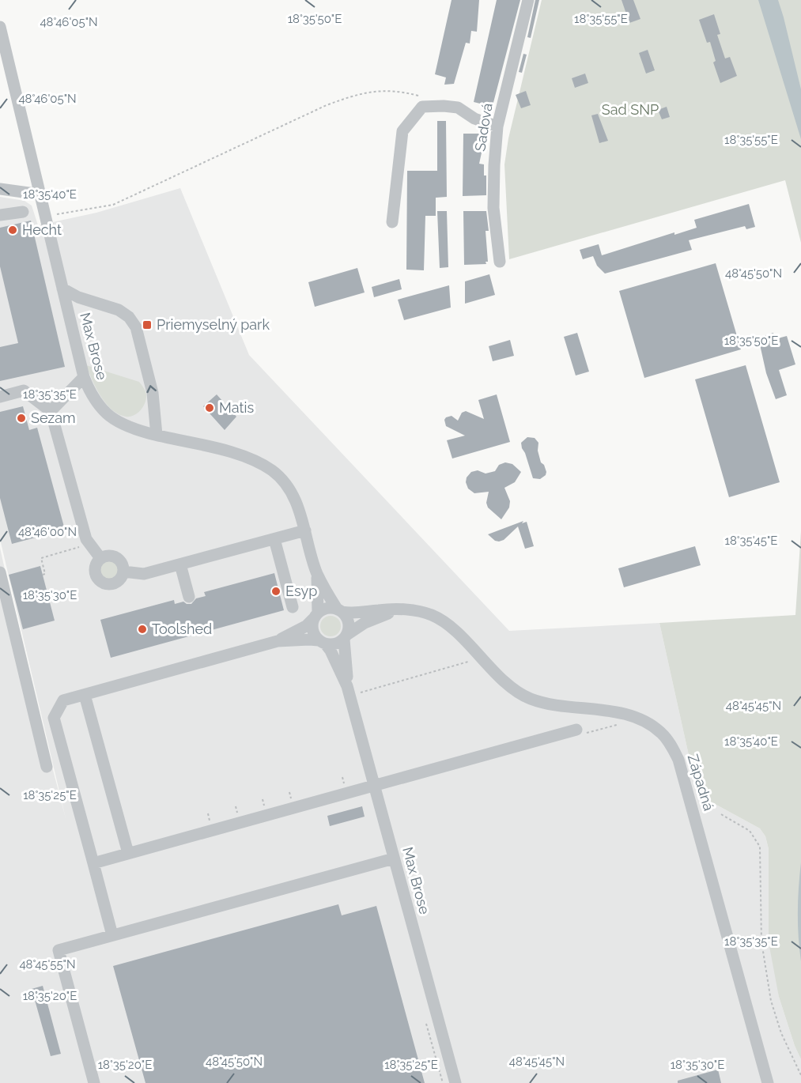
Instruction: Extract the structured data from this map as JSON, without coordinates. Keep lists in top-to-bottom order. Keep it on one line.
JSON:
{"streets":{"street":["Sadová","Max Brose","Západná"]},"crossings":[["Max Brose","Západná"]],"parks":["Sad SNP"],"places":{"other":["Hecht","Matis","Sezam","Esyp","Toolshed"],"transit":["Priemyselný park"]},"coordinates":["18°35'50\"E","18°35'55\"E","48°46'05\"N","18°35'40\"E","48°45'50\"N","18°35'35\"E","48°46'00\"N","18°35'45\"E","18°35'30\"E","48°45'45\"N","18°35'25\"E","48°45'55\"N","18°35'20\"E"]}
